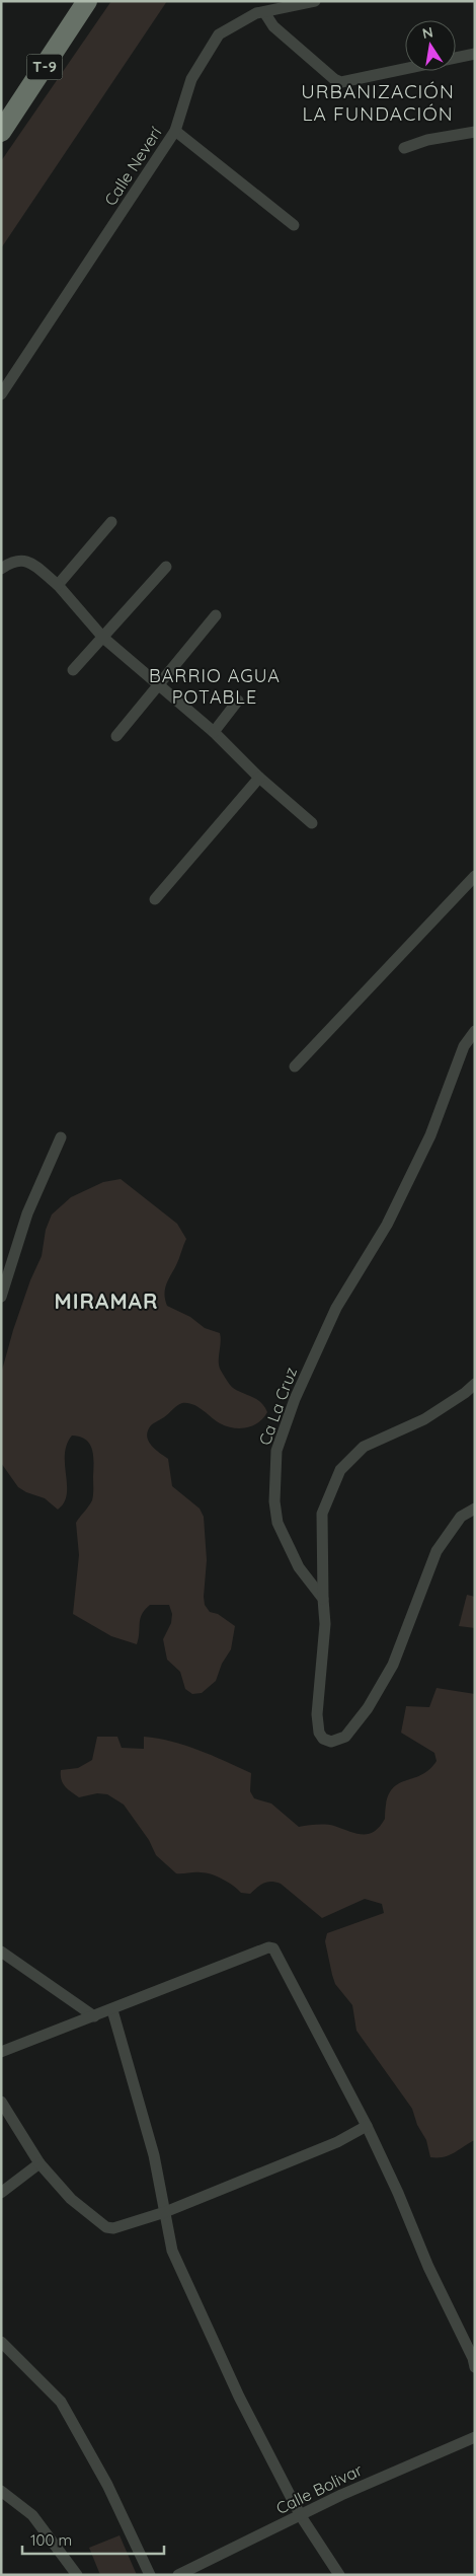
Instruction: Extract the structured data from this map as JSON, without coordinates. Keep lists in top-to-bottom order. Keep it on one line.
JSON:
{"streets":{"highway":["T-9"],"street":["Calle Neverí","Ca La Cruz","Calle Bolivar"]},"districts":["URBANIZACIÓN LA FUNDACIÓN","BARRIO AGUA POTABLE","MIRAMAR"],"scale_bar":"100 m","north":"top"}
